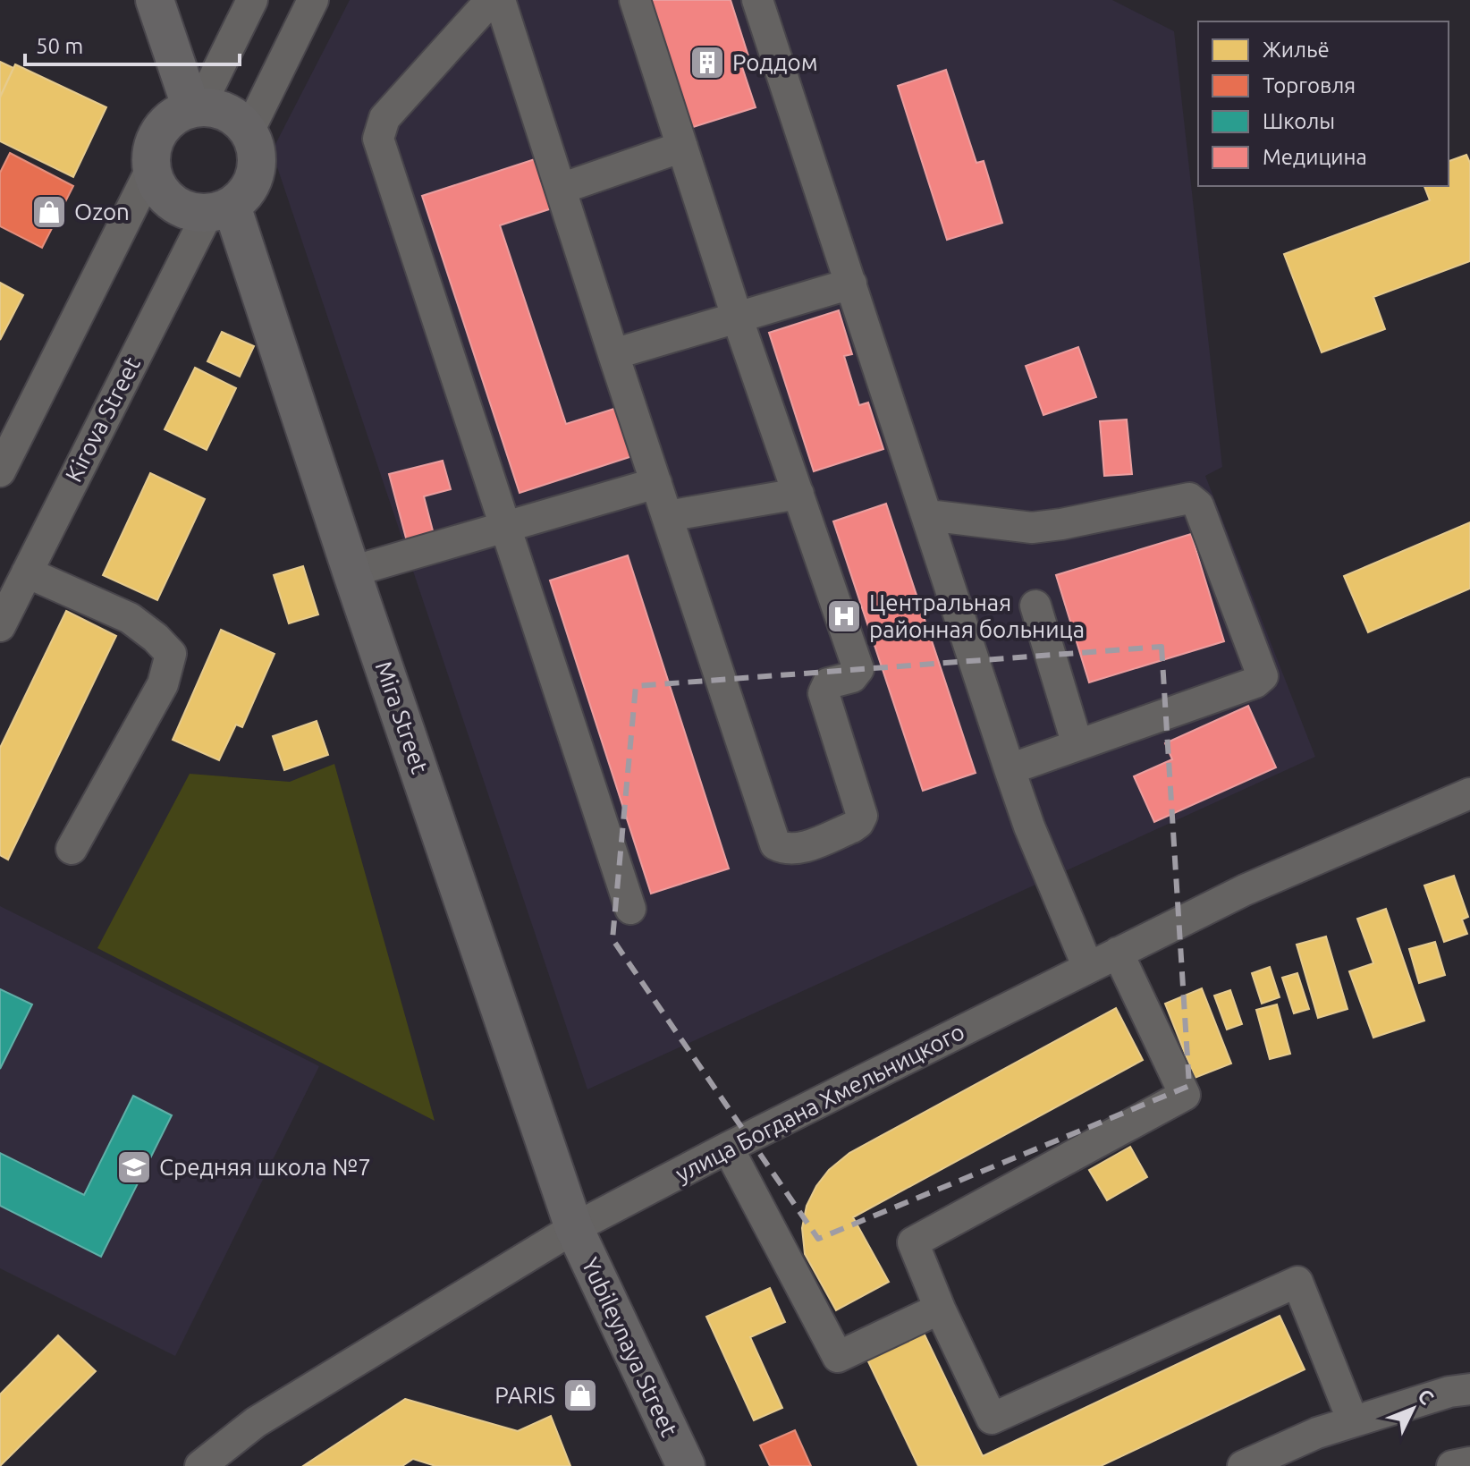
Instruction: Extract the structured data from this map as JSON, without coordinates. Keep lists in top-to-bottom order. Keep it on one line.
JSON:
{"streets":{"main road":["Kirova Street","Mira Street","Yubileynaya Street"],"street":["улица Богдана Хмельницкого"]},"crossings":[["Kirova Street","Mira Street"],["Mira Street","улица Богдана Хмельницкого"],["Mira Street","Yubileynaya Street"],["улица Богдана Хмельницкого","Yubileynaya Street"]],"places":{"building":["Роддом"],"shop":["Ozon","PARIS"],"hospital":["Центральная районная больница"],"school or university":["Средняя школа №7"]},"legend":["Жильё","Торговля","Школы","Медицина"],"scale_bar":"50 m","north":"top right"}
